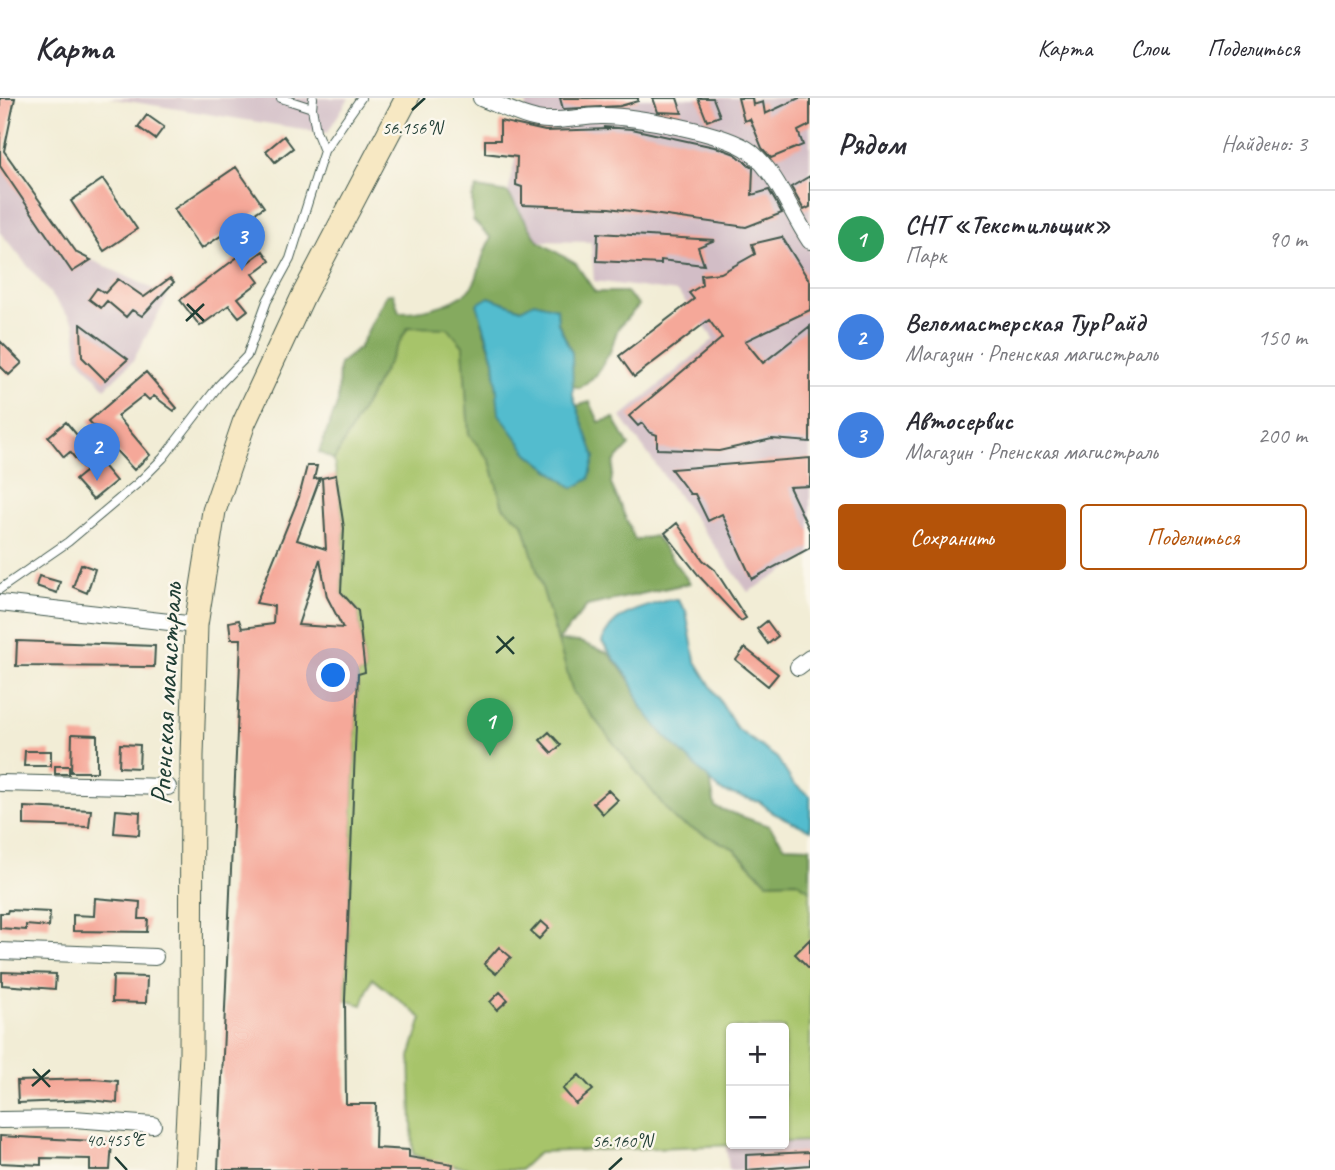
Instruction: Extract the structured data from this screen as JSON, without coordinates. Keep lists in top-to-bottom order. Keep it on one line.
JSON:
{"streets":{"main road":["Рпенская магистраль"]},"page":{"header":"Карта","nav":["Карта","Слои","Поделиться"],"heading":["Рядом","Найдено: 3"],"list":[{"mark":"1","name":"СНТ «Текстильщик»","note":"Парк","value":"90 m"},{"mark":"2","name":"Веломастерская ТурРайд","note":"Магазин · Рпенская магистраль","value":"150 m"},{"mark":"3","name":"Автосервис","note":"Магазин · Рпенская магистраль","value":"200 m"}],"pins":["3","2","1"],"buttons":["Сохранить","Поделиться"],"map_buttons":["+","−"]},"coordinates":["56.156°N","40.455°E","56.160°N"]}
